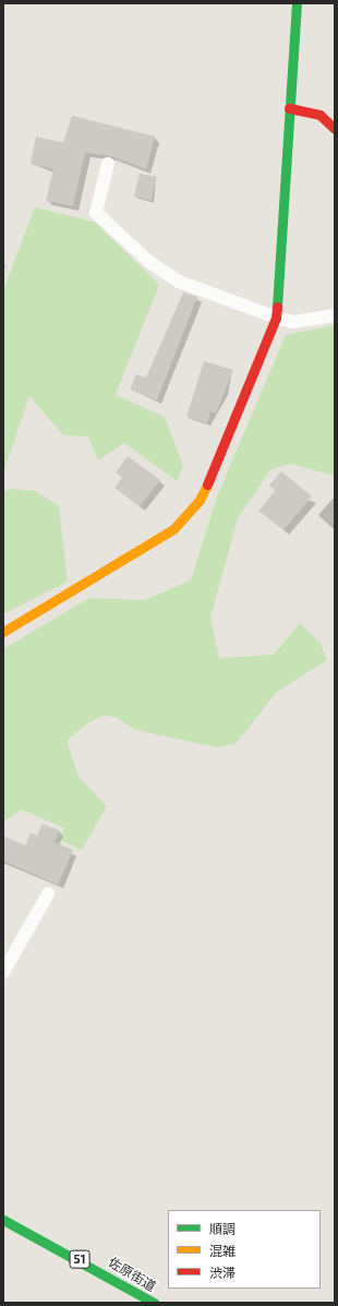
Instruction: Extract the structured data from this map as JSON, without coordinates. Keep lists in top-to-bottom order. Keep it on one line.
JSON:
{"streets":{"main road":["51","佐原街道"]},"legend":["順調","混雑","渋滞"]}
